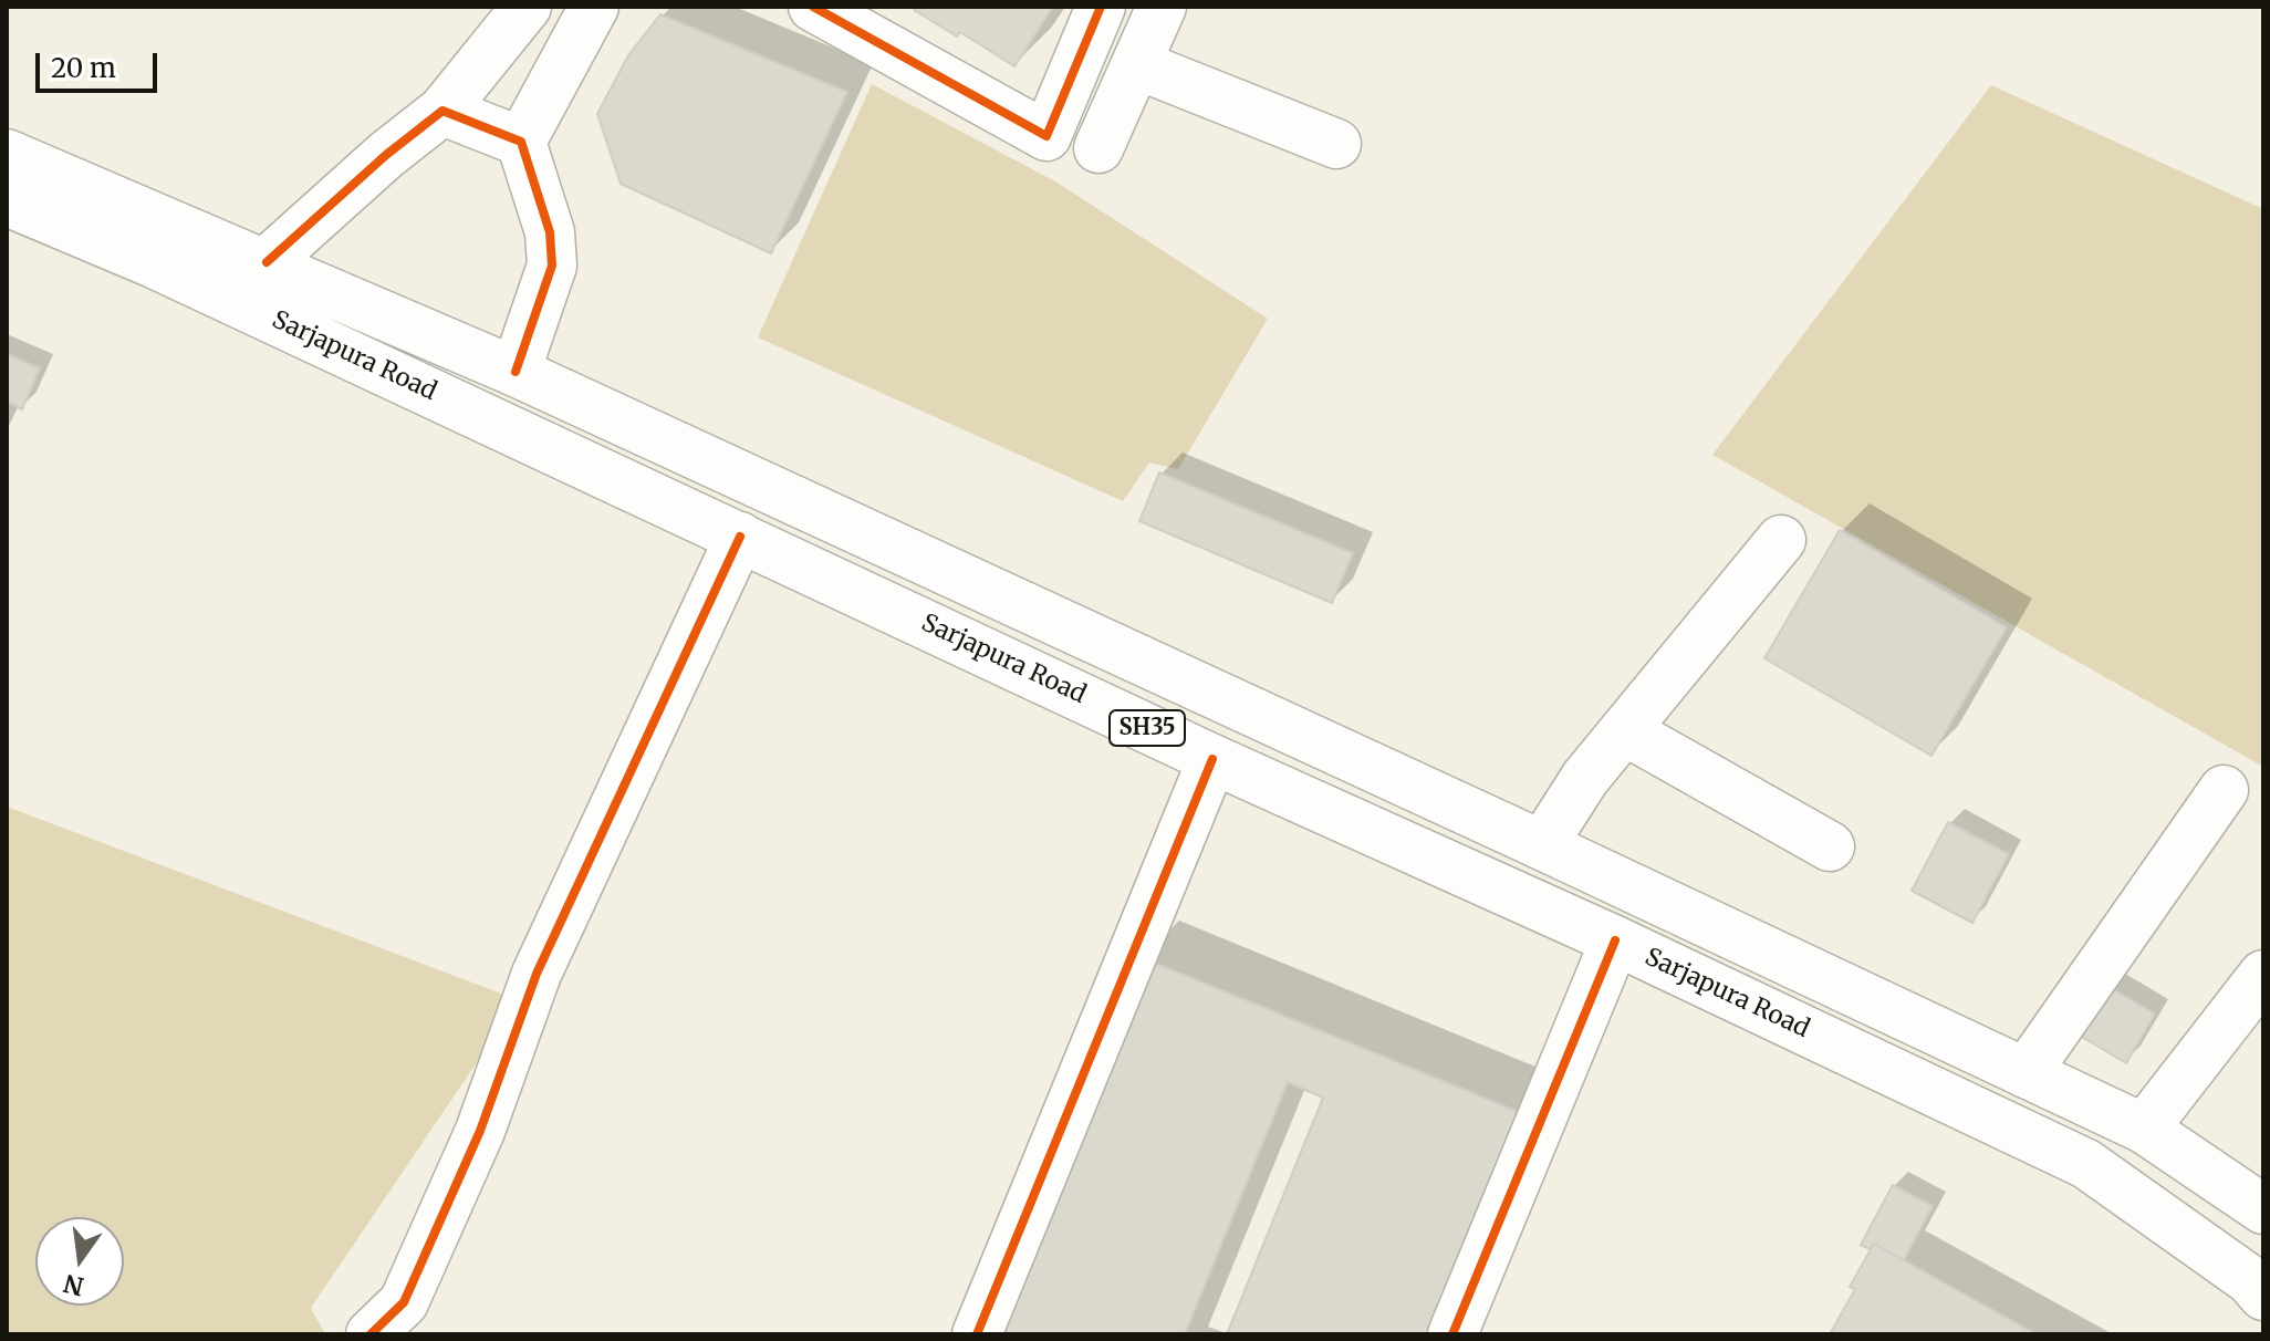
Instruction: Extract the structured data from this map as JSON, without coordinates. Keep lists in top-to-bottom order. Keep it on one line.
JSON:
{"streets":{"main road":["Sarjapura Road","SH35"]},"scale_bar":"20 m","north":"bottom"}
